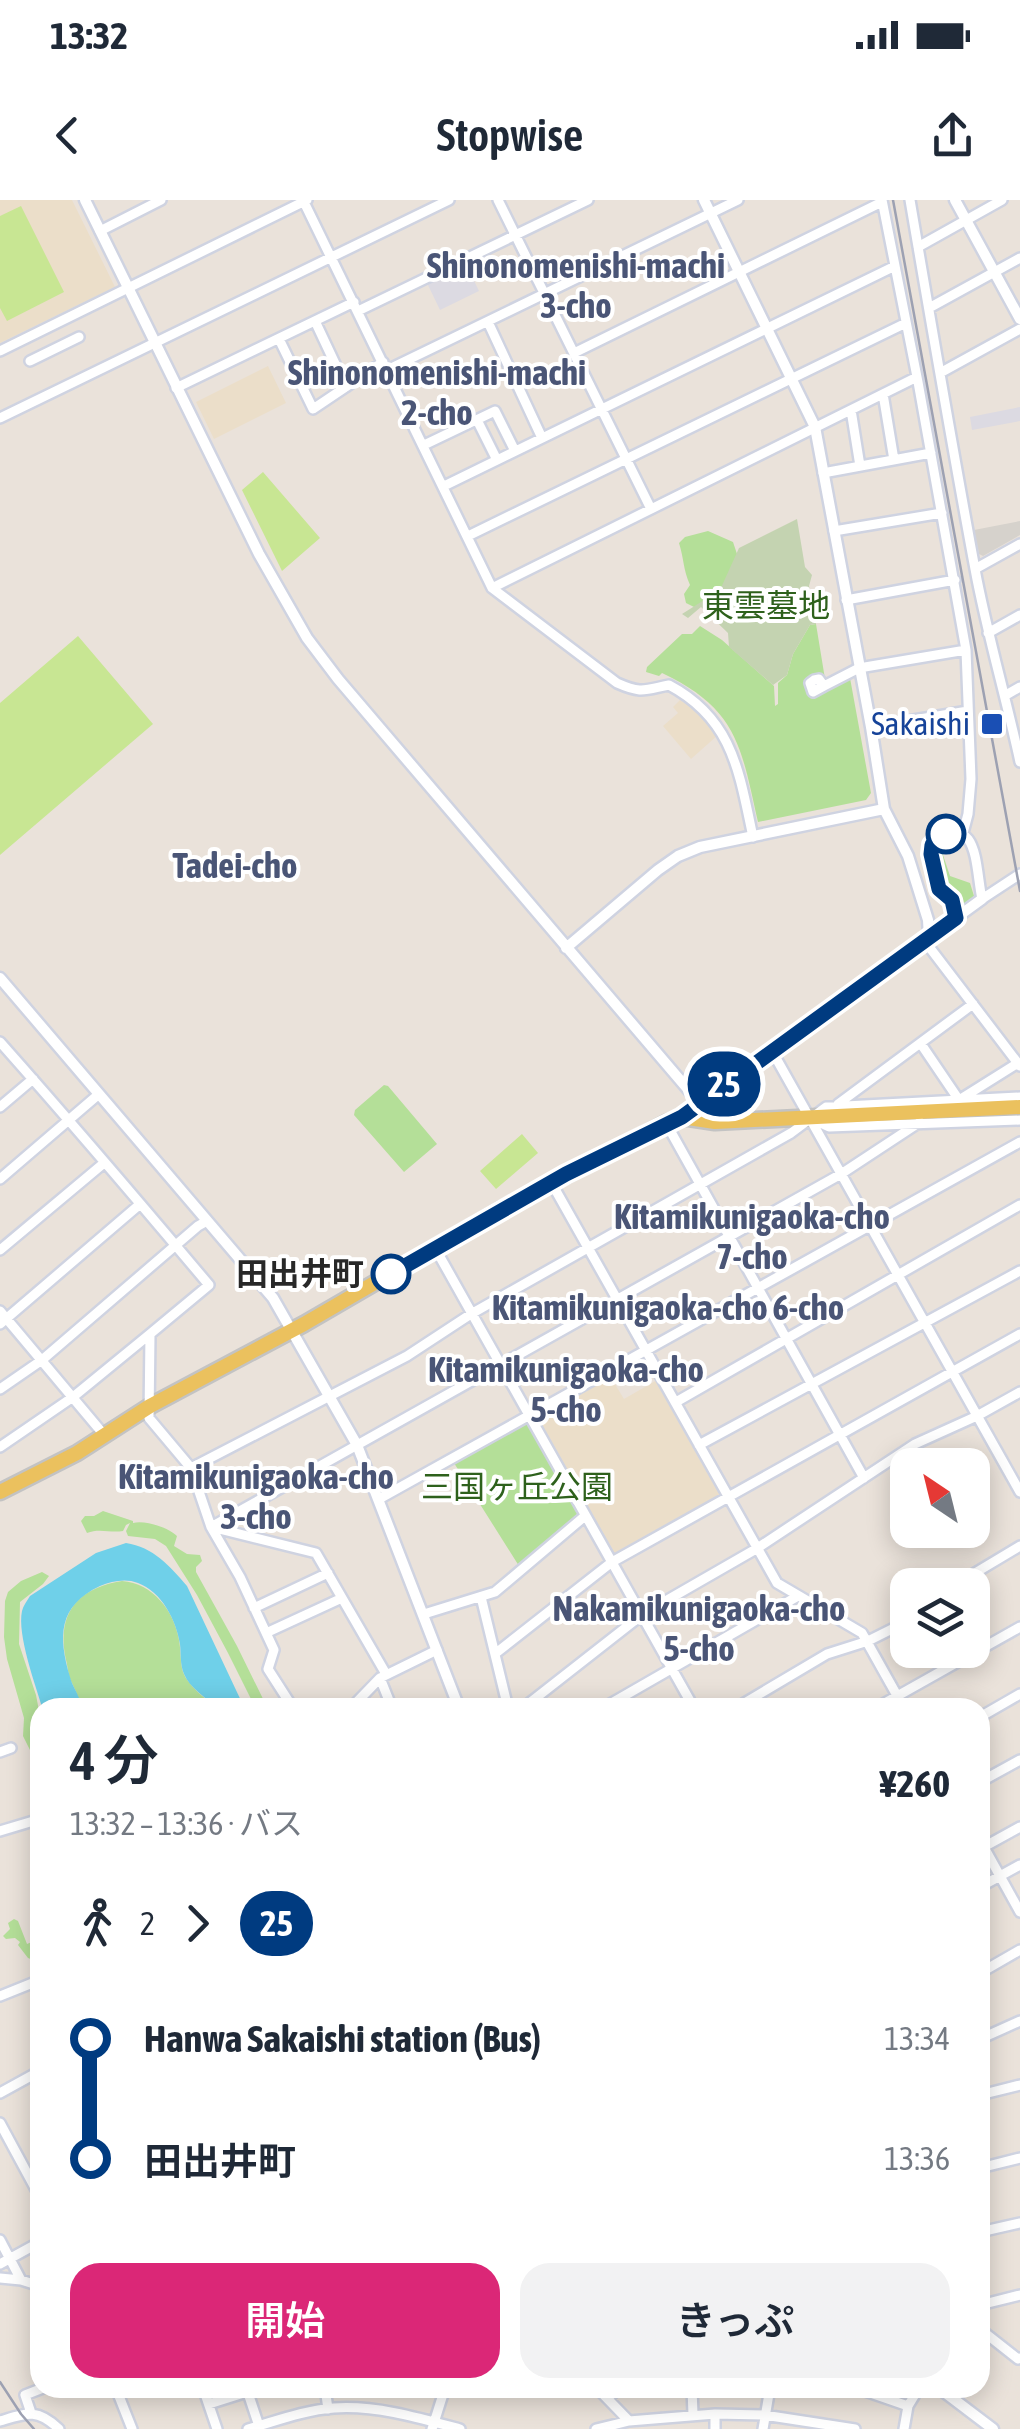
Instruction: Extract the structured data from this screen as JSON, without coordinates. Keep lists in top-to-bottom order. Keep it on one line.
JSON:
{"districts":["Shinonomenishi-machi 3-cho","Shinonomenishi-machi 2-cho","Tadei-cho","Kitamikunigaoka-cho 7-cho","Kitamikunigaoka-cho 6-cho","Kitamikunigaoka-cho 5-cho","Kitamikunigaoka-cho 3-cho","Nakamikunigaoka-cho 5-cho"],"parks":["東雲墓地","三国ヶ丘公園"],"places":{"transit":["Sakaishi"],"other":["田出井町"]},"lines":["bus line 25"],"north":"top left","page":{"status":"13:32","header":"Stopwise","on_map":"25","heading":["4 分","13:32 – 13:36 · バス","¥260"],"legs":["2","25"],"list":[{"name":"Hanwa Sakaishi station (Bus)","value":"13:34"},{"name":"田出井町","value":"13:36"}],"buttons":["開始","きっぷ"]}}
